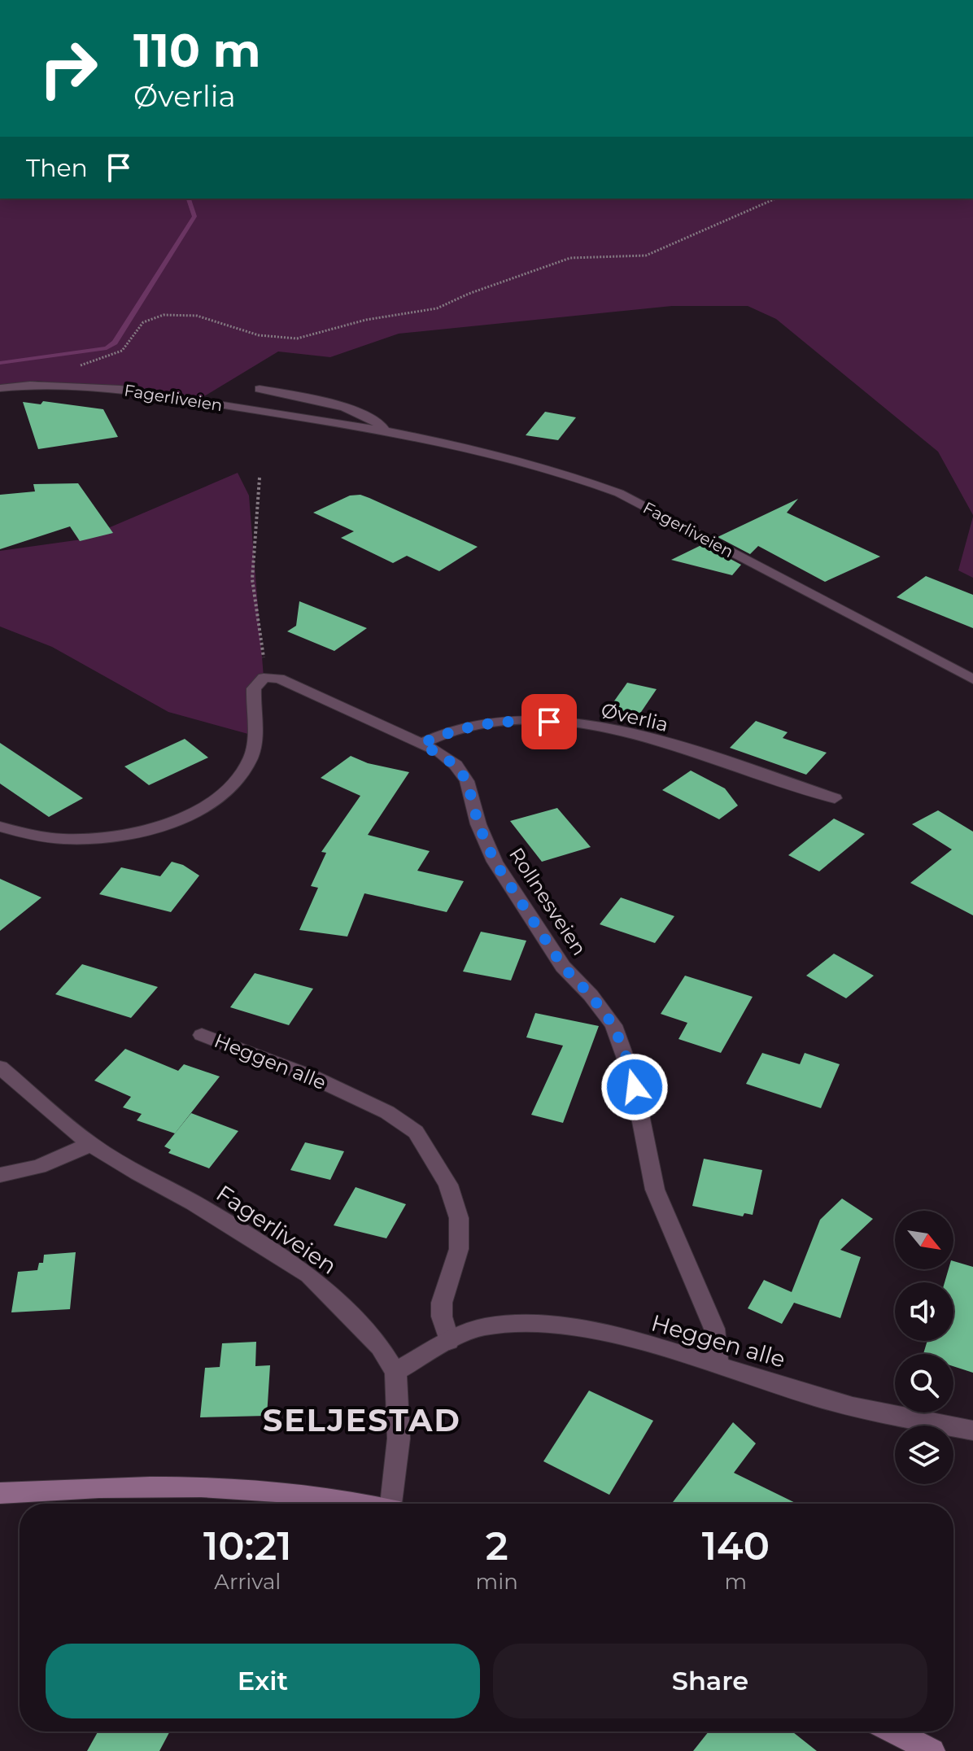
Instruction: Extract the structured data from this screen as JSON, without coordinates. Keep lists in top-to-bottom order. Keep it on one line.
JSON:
{"streets":{"street":["Fagerliveien","Øverlia","Rollnesveien","Heggen alle"]},"crossings":[["Fagerliveien","Heggen alle"],["Øverlia","Rollnesveien"],["Rollnesveien","Heggen alle"]],"districts":["SELJESTAD"],"north":"bottom right","page":{"turn":["110 m","Øverlia"],"then":"Then","eta":["10:21","Arrival","2","min","140","m"],"buttons":["Exit","Share"]}}
